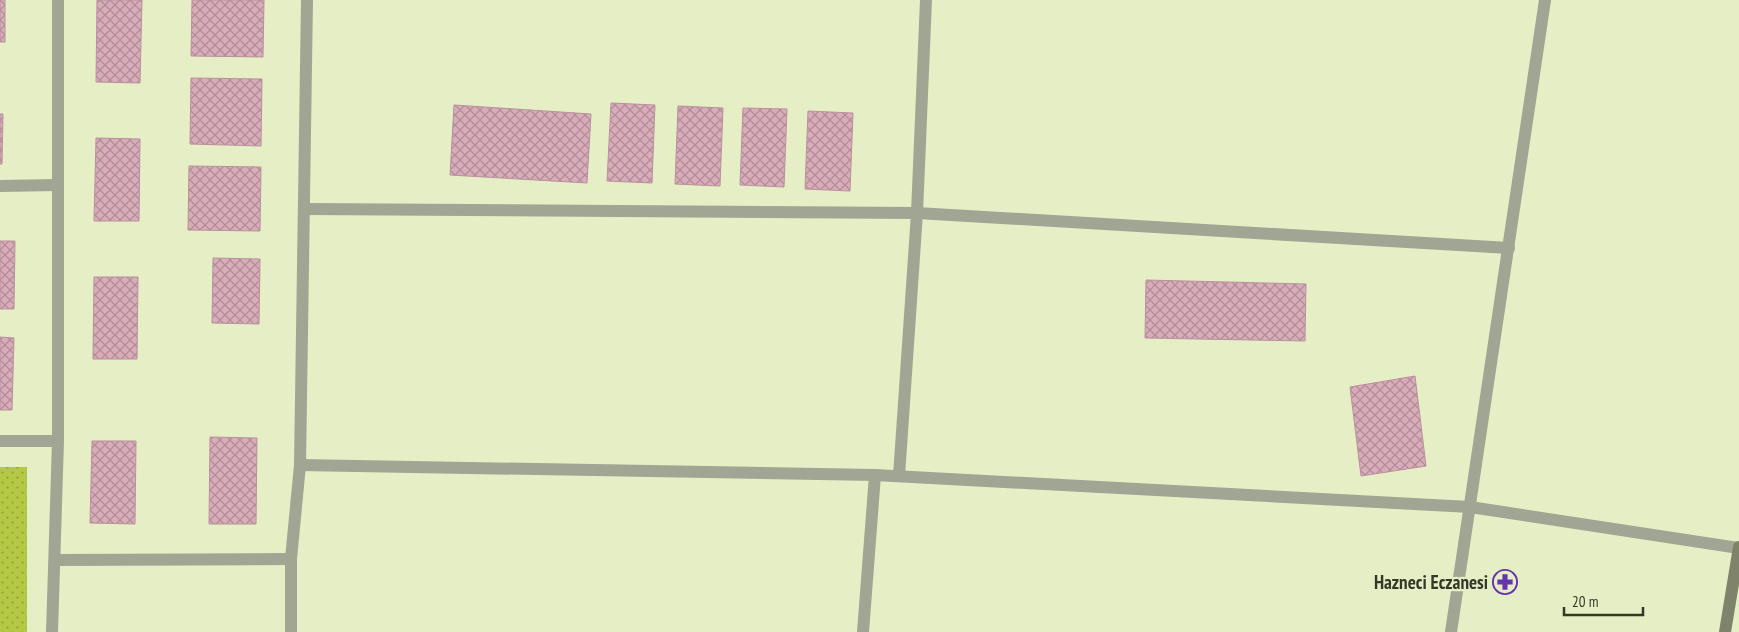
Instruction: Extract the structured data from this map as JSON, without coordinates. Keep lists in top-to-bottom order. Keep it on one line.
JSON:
{"places":{"pharmacy":["Hazneci Eczanesi"]},"scale_bar":"20 m"}
